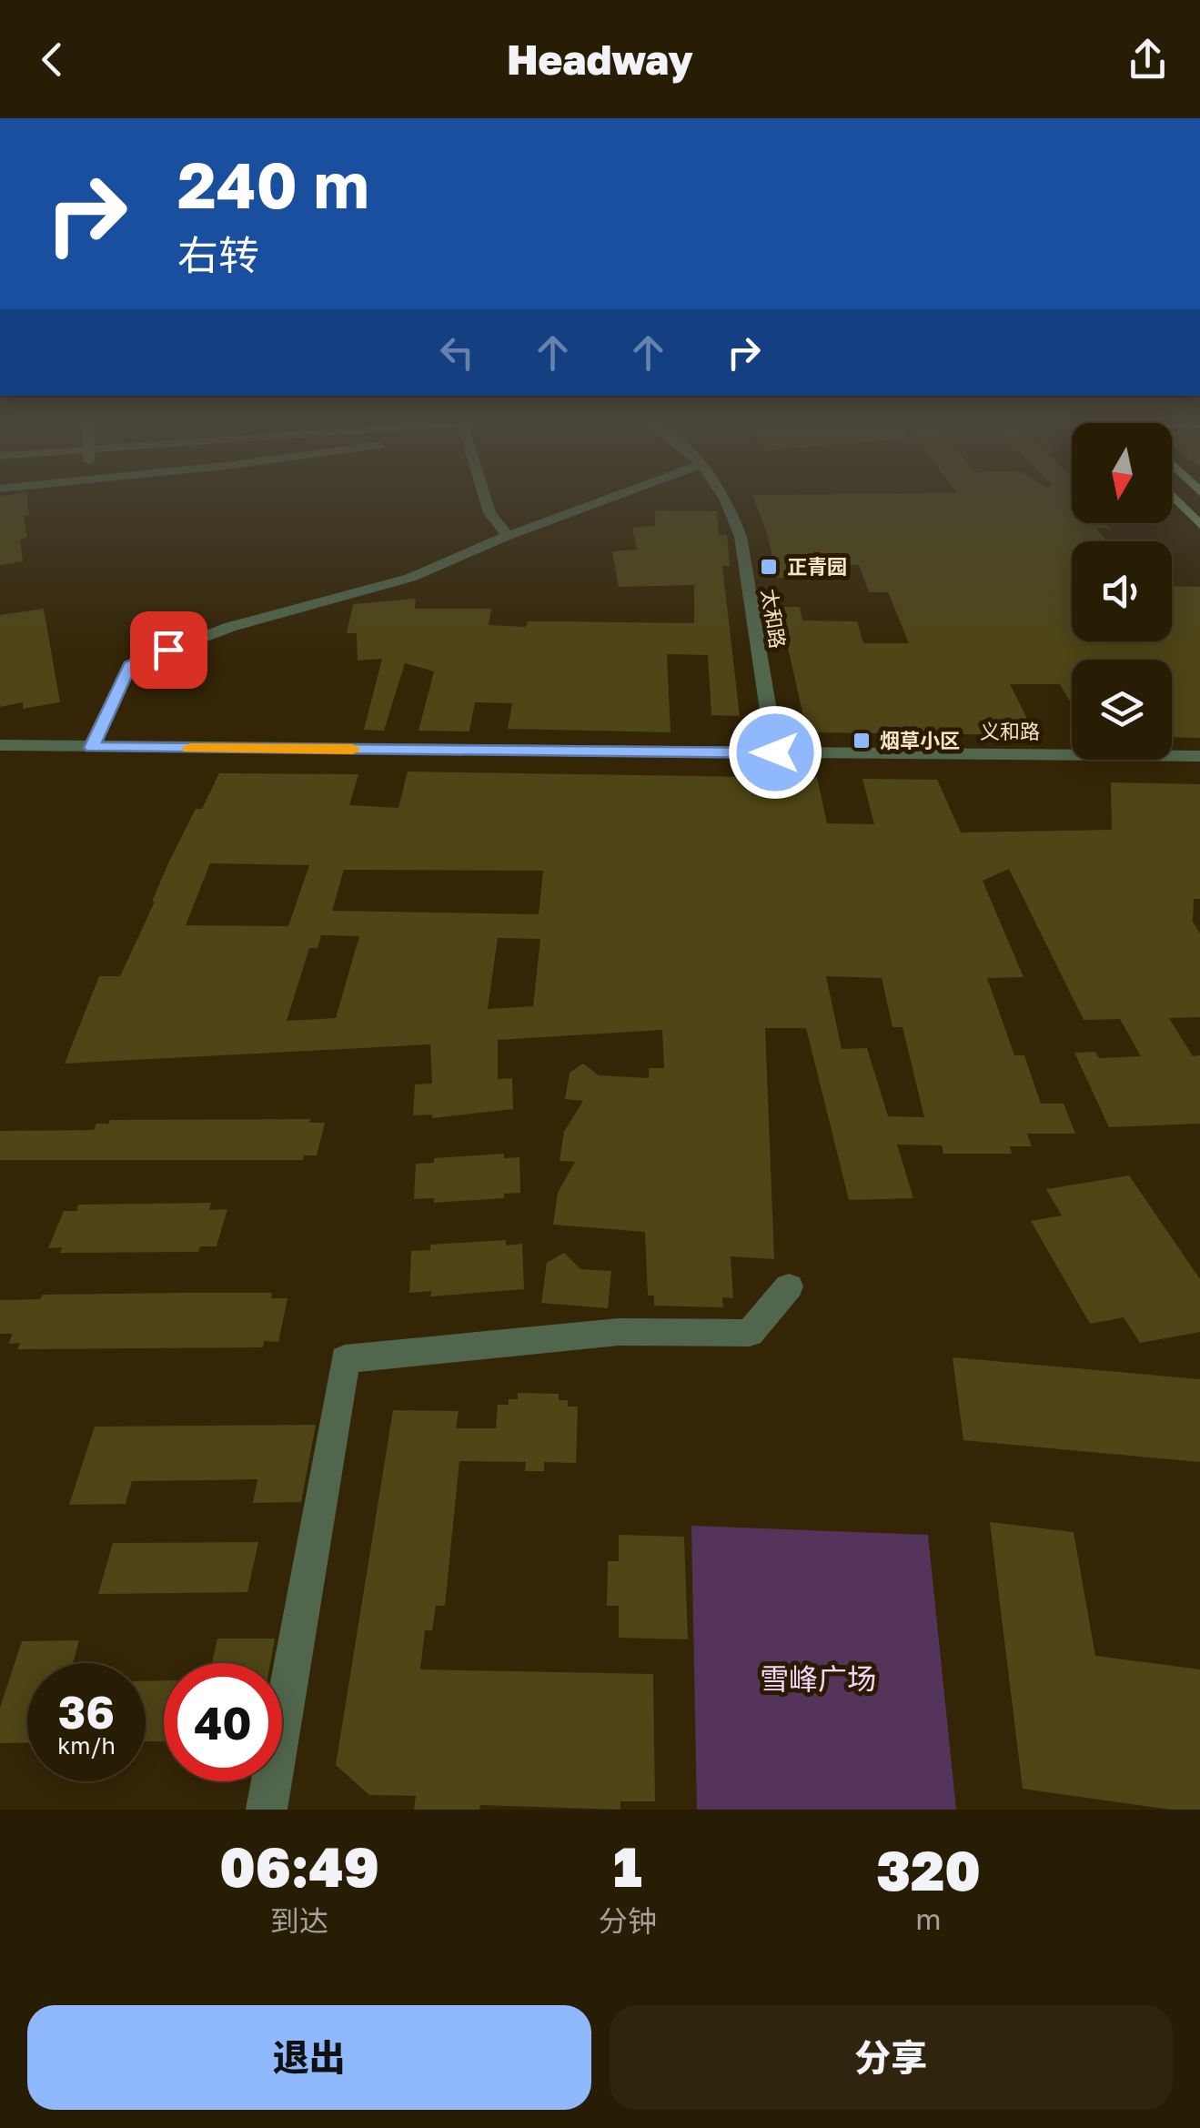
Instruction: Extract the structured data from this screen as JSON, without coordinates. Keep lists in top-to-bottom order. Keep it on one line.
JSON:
{"streets":{"street":["太和路","义和路"]},"crossings":[["太和路","义和路"]],"parks":["雪峰广场"],"places":{"transit":["正青园","烟草小区"]},"north":"bottom","page":{"header":"Headway","turn":["240 m","右转"],"speed":"36 km/h","limit":"40","eta":["06:49","到达","1","分钟","320","m"],"buttons":["退出","分享"]}}
